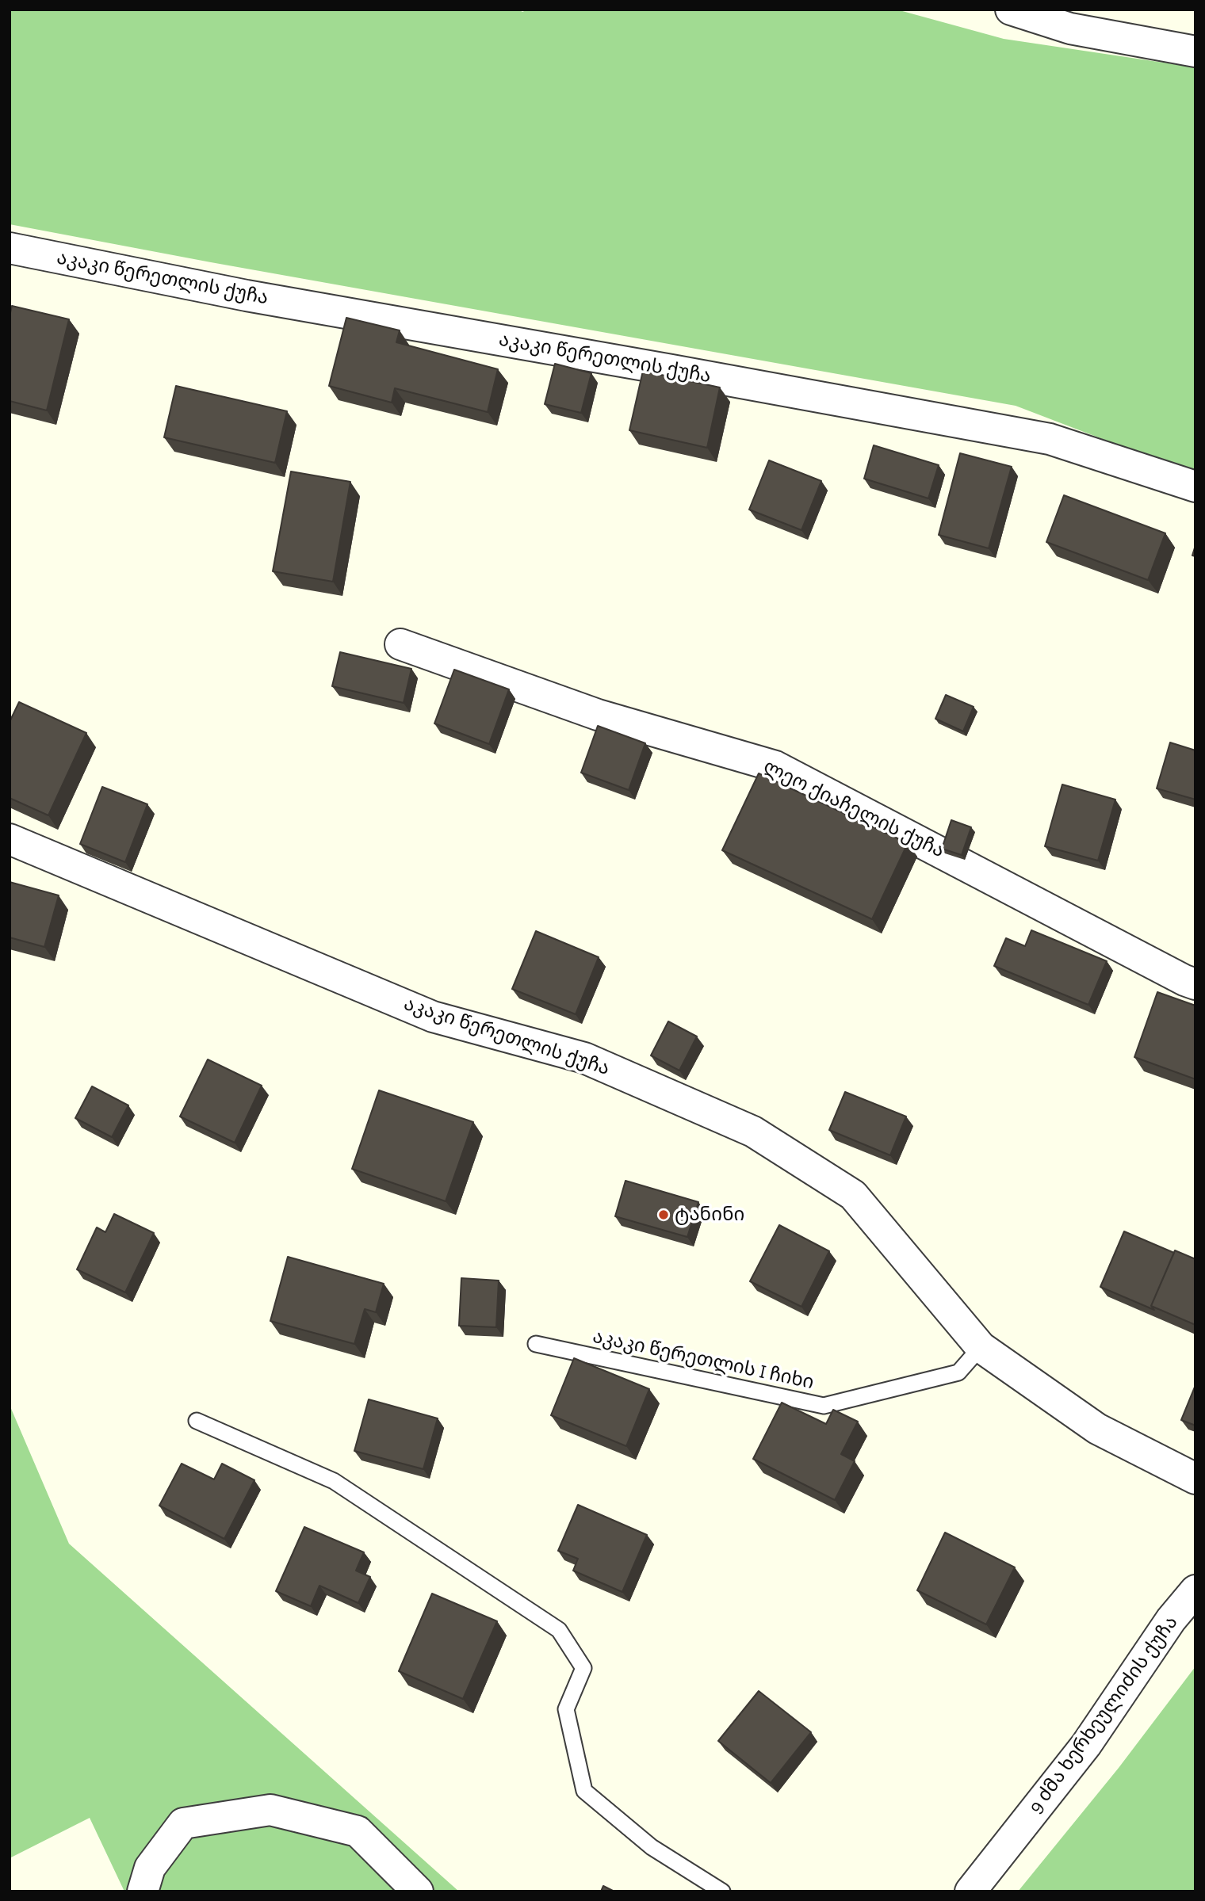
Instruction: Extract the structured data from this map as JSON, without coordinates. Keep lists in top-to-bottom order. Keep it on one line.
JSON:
{"streets":{"street":["აკაკი წერეთლის ქუჩა","ლეო ქიაჩელის ქუჩა","9 ძმა ხერხეულიძის ქუჩა"],"lane":["აკაკი წერეთლის I ჩიხი"]},"crossings":[["აკაკი წერეთლის ქუჩა","აკაკი წერეთლის I ჩიხი"]],"places":["ტანინი"]}
